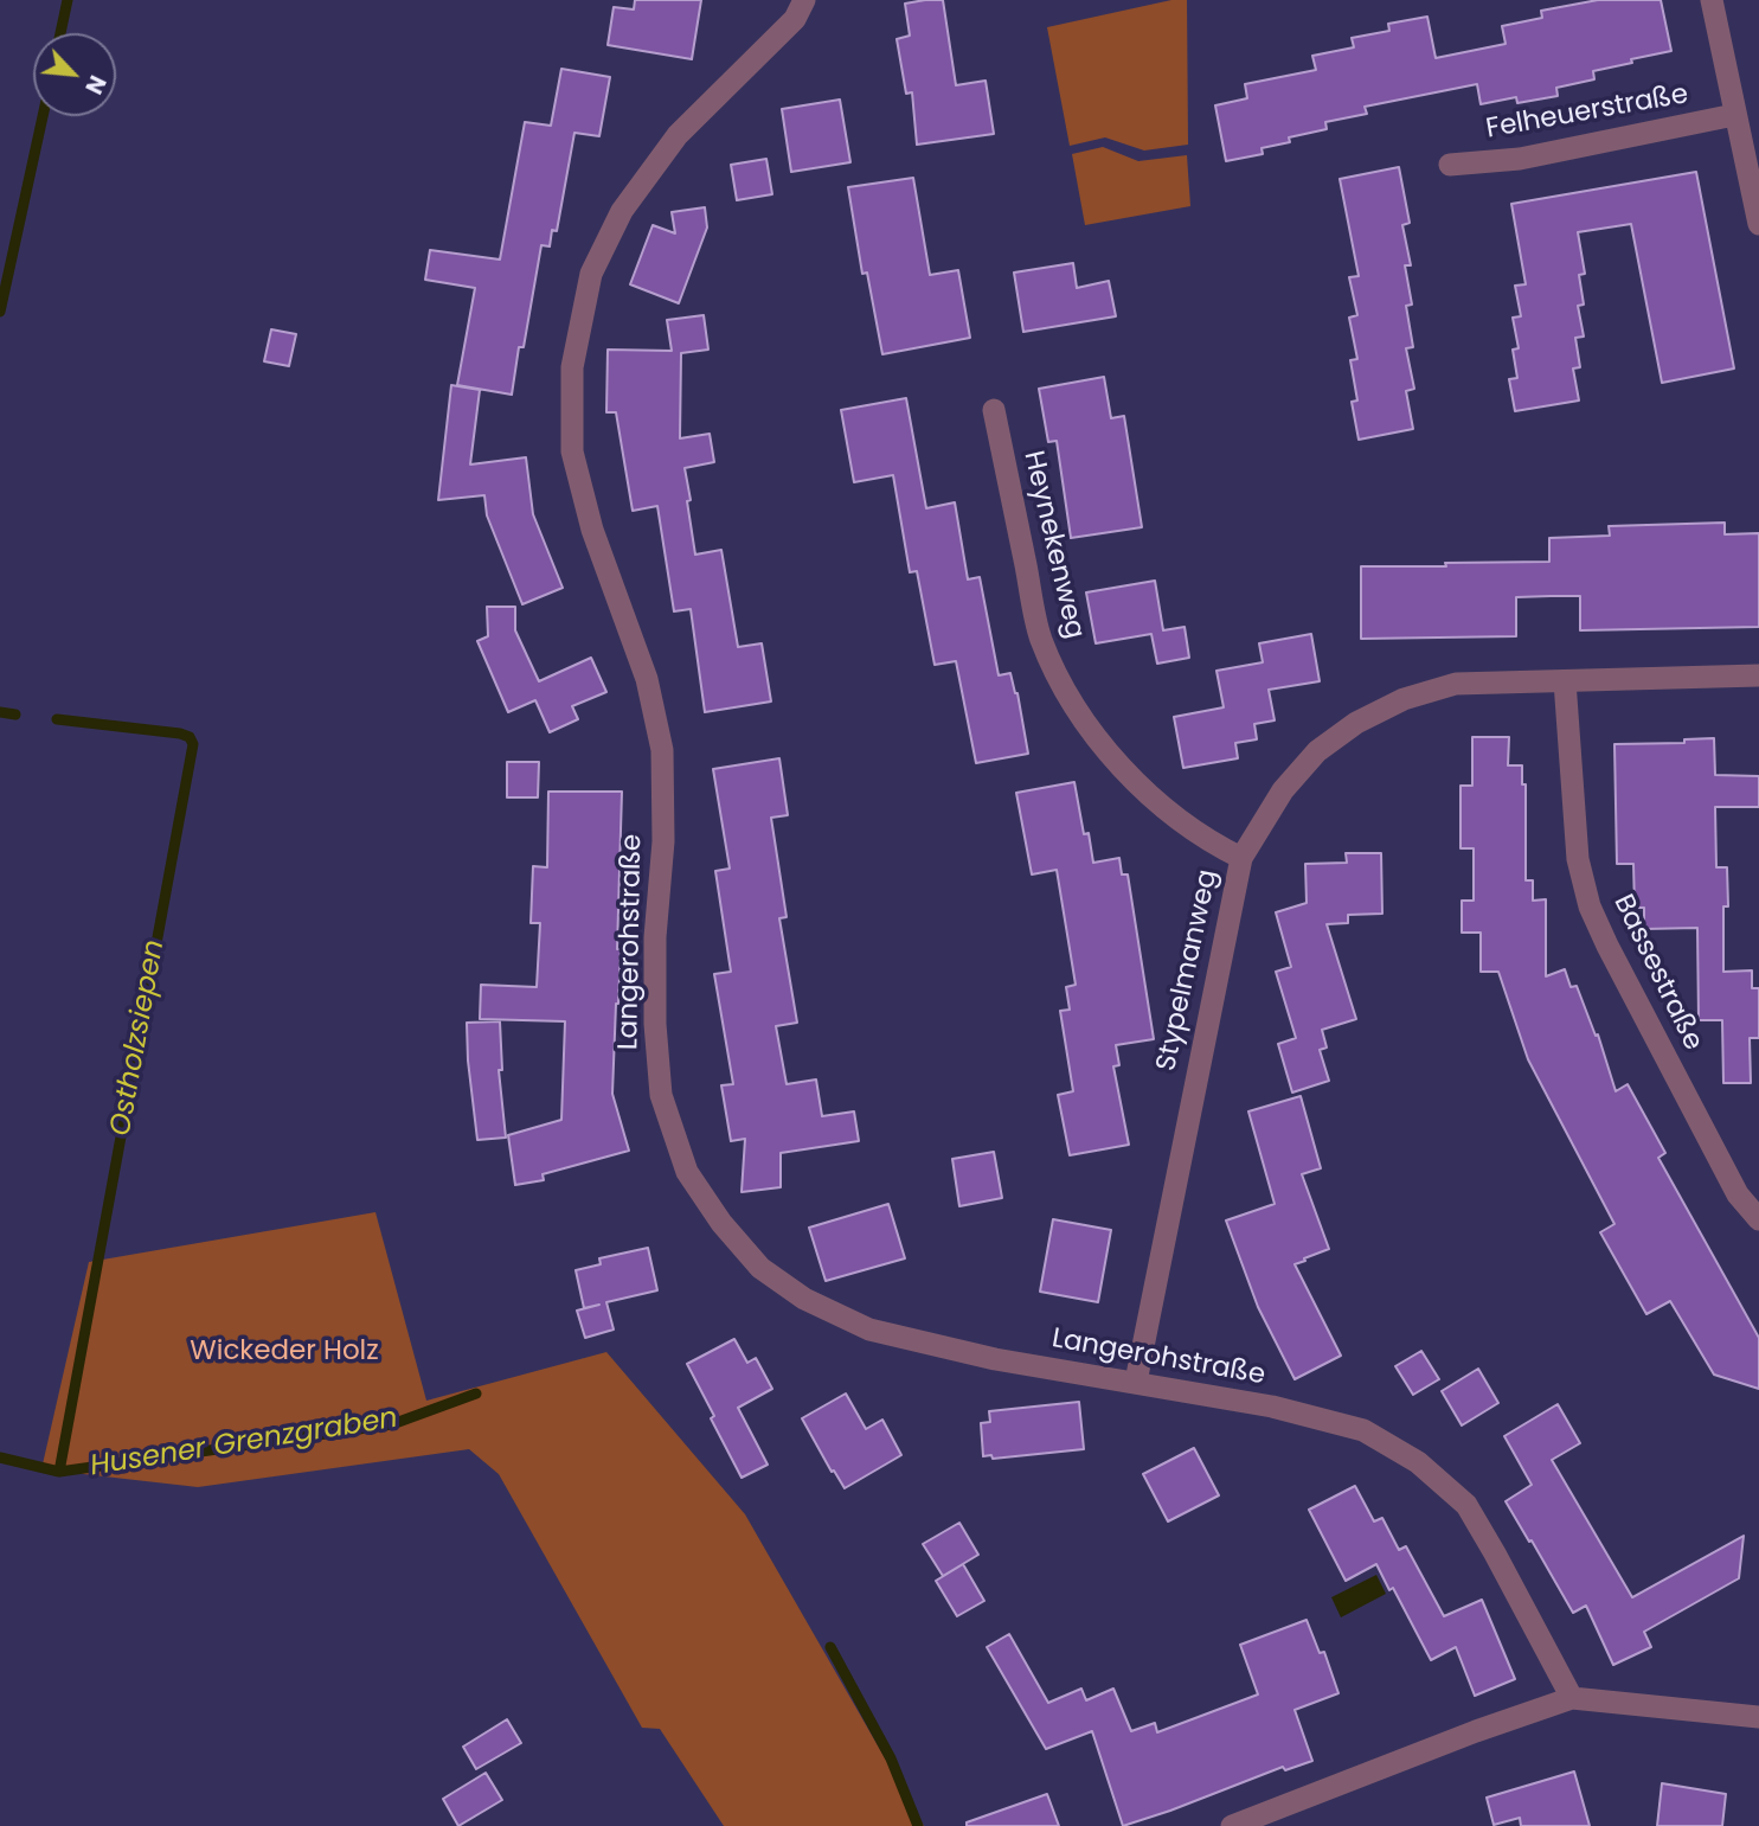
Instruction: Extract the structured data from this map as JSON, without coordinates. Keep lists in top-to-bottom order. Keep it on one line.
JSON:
{"streets":{"street":["Felheuerstraße","Heynekenweg","Langerohstraße","Stypelmanweg","Bassestraße"]},"crossings":[["Heynekenweg","Stypelmanweg"],["Langerohstraße","Stypelmanweg"],["Stypelmanweg","Bassestraße"]],"water":["Ostholzsiepen","Husener Grenzgraben"],"parks":["Wickeder Holz"],"north":"bottom right"}
